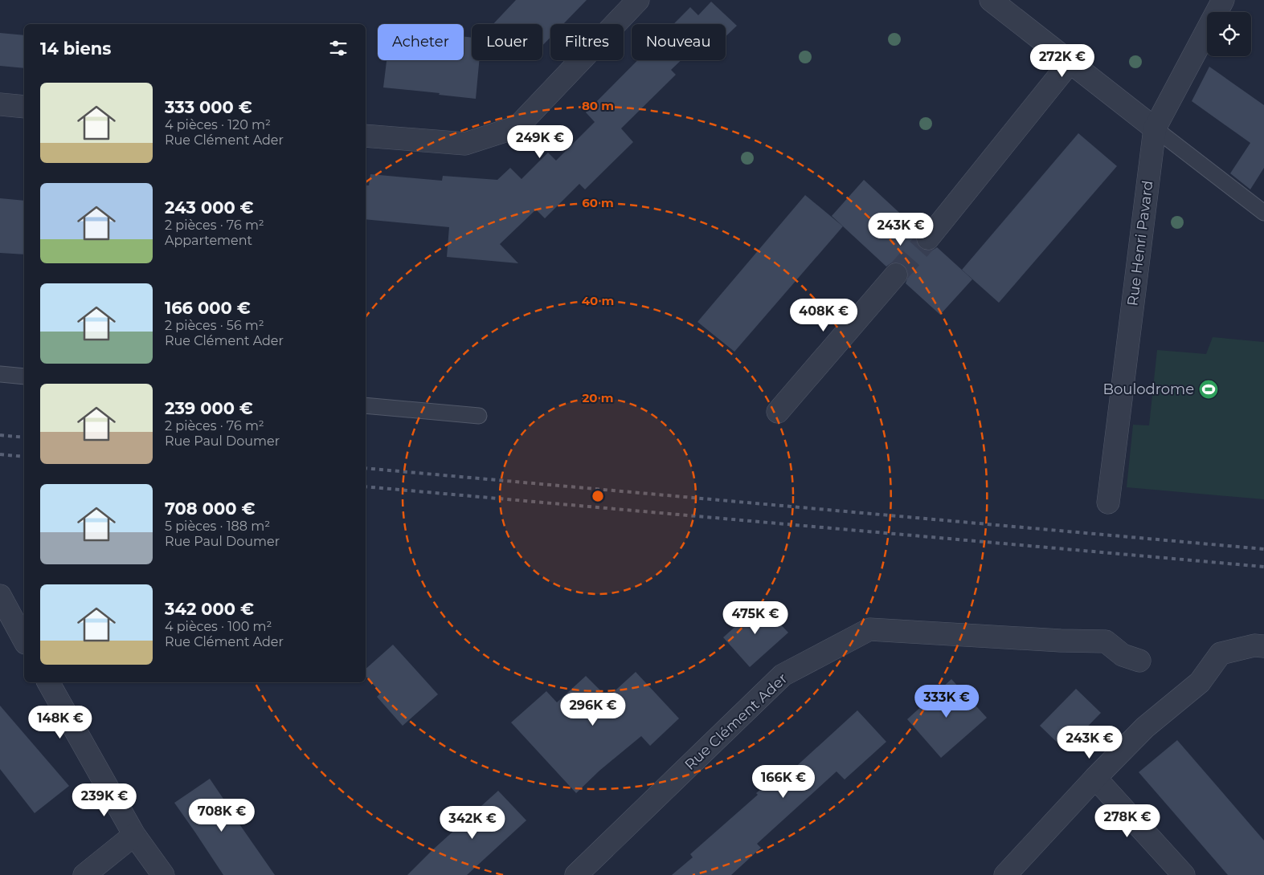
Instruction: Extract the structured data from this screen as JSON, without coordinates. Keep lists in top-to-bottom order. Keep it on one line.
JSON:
{"streets":{"street":["Rue Henri Pavard","Rue Clément Ader"]},"places":{"sports":["Boulodrome"]},"page":{"chip":["Acheter","Louer","Filtres","Nouveau"],"heading":"14 biens","price":["272K €","249K €","243K €","408K €","475K €","333K €","296K €","148K €","243K €","166K €","239K €","708K €","278K €","342K €"],"list":[{"name":"333 000 €","note":"4 pièces · 120 m² · Rue Clément Ader"},{"name":"243 000 €","note":"2 pièces · 76 m² · Appartement"},{"name":"166 000 €","note":"2 pièces · 56 m² · Rue Clément Ader"},{"name":"239 000 €","note":"2 pièces · 76 m² · Rue Paul Doumer"},{"name":"708 000 €","note":"5 pièces · 188 m² · Rue Paul Doumer"},{"name":"342 000 €","note":"4 pièces · 100 m² · Rue Clément Ader"}]},"rings":["80 m","60 m","40 m","20 m"]}
